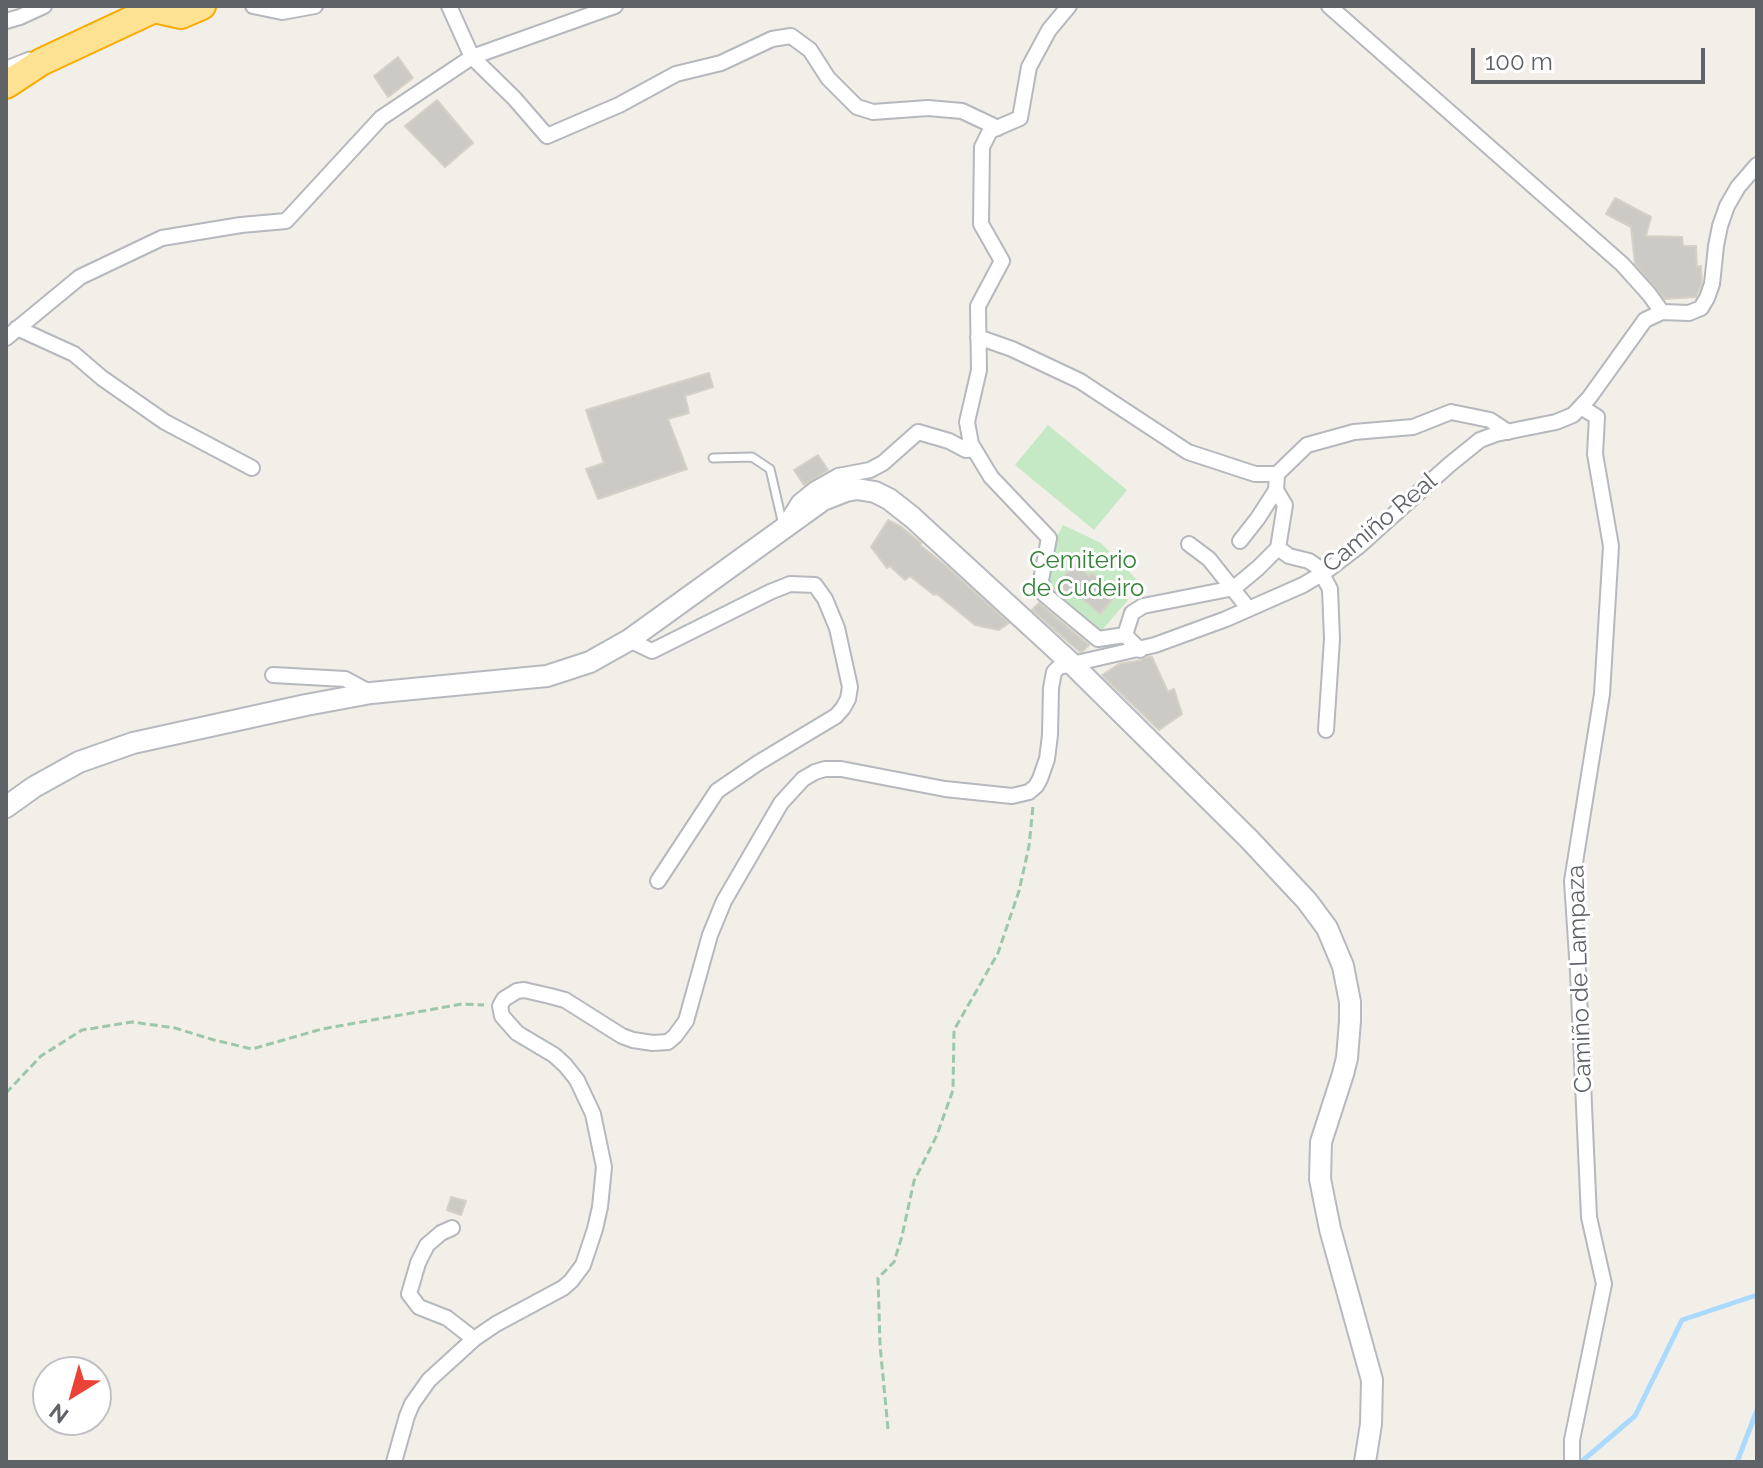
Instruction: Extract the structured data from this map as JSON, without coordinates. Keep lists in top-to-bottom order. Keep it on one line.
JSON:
{"streets":{"street":["Camiño Real","Camiño de Lampaza"]},"crossings":[["Camiño Real","Camiño de Lampaza"]],"parks":["Cemiterio de Cudeiro"],"scale_bar":"100 m","north":"bottom left"}
